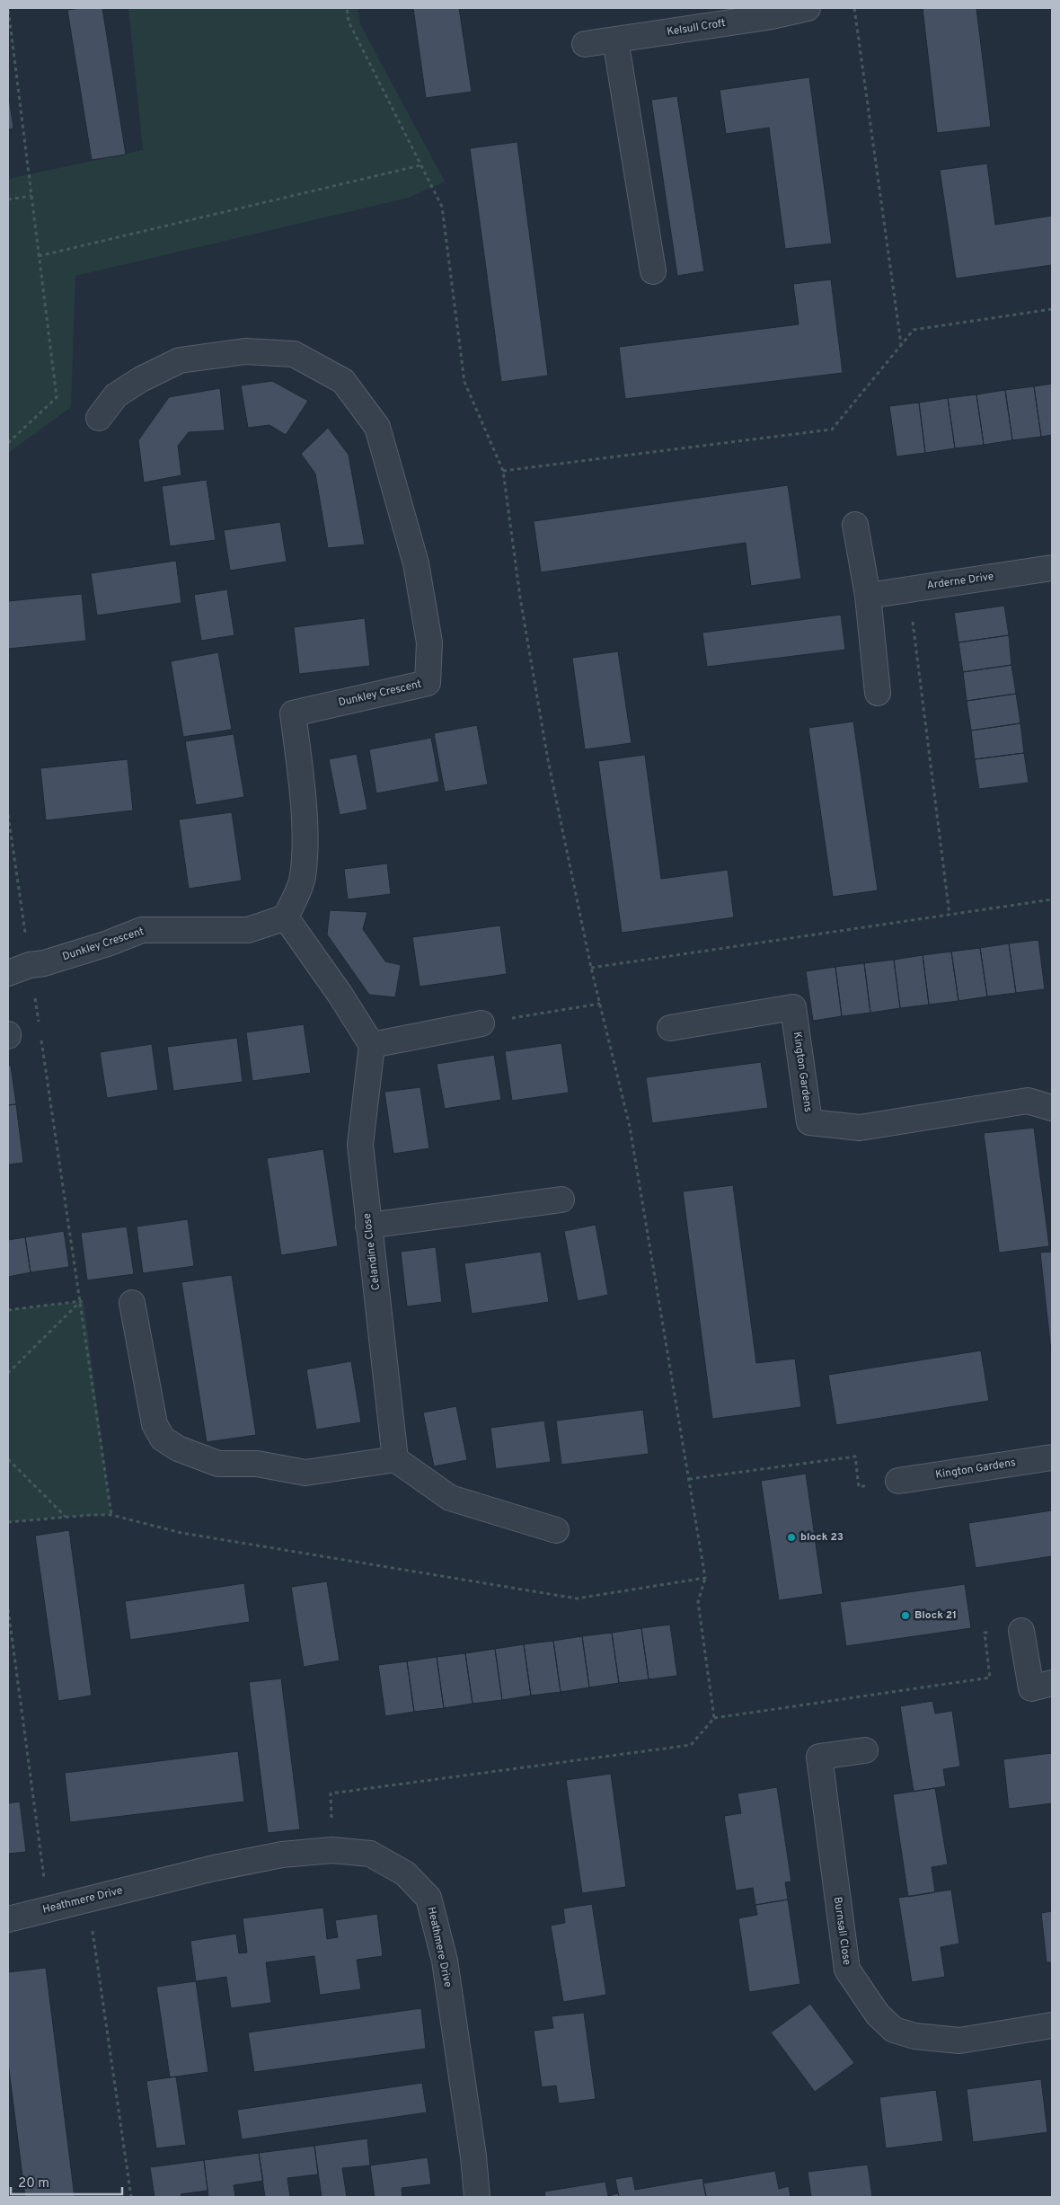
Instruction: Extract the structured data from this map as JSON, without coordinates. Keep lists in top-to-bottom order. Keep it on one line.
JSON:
{"streets":{"street":["Kelsull Croft","Arderne Drive","Dunkley Crescent","Kington Gardens","Celandine Close","Heathmere Drive","Burnsall Close"]},"places":["block 23","Block 21"],"scale_bar":"20 m"}
